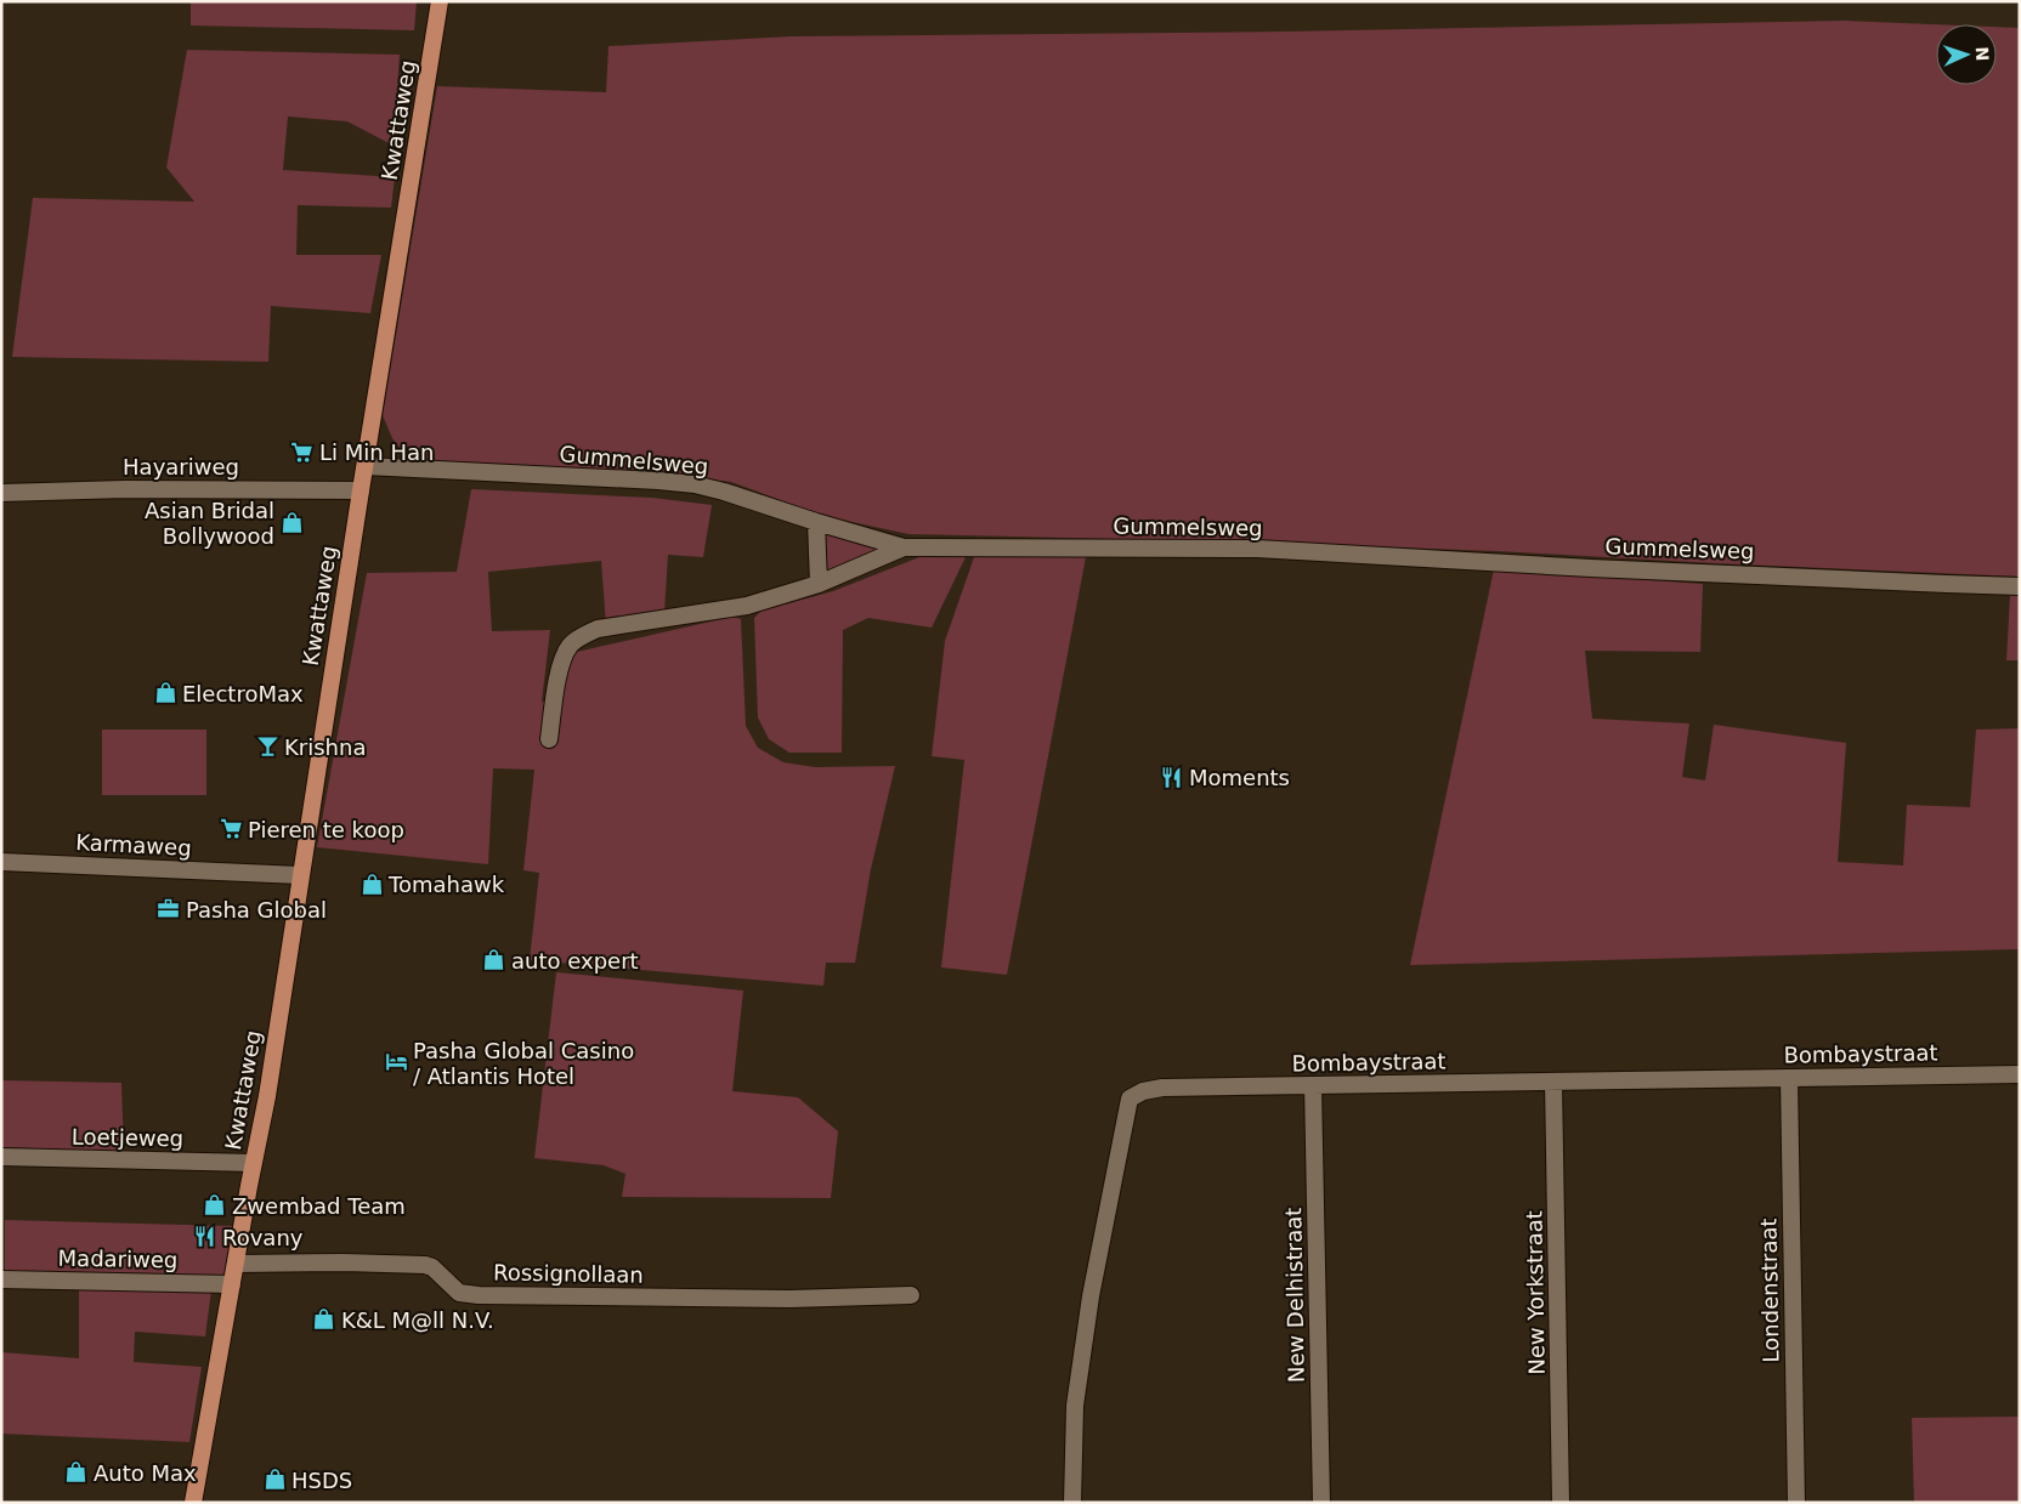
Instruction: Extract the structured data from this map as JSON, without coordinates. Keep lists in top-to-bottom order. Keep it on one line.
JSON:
{"streets":{"main road":["Kwattaweg"],"street":["Gummelsweg","Hayariweg","Karmaweg","Bombaystraat","Loetjeweg","Madariweg","Rossignollaan","Londenstraat","New Yorkstraat","New Delhistraat"]},"crossings":[["Kwattaweg","Gummelsweg"],["Kwattaweg","Hayariweg"],["Kwattaweg","Karmaweg"],["Kwattaweg","Loetjeweg"],["Kwattaweg","Madariweg"],["Kwattaweg","Rossignollaan"],["Bombaystraat","Londenstraat"],["Bombaystraat","New Yorkstraat"],["Bombaystraat","New Delhistraat"]],"places":{"supermarket":["Li Min Han","Pieren te koop"],"shop":["Asian Bridal Bollywood","ElectroMax","Tomahawk","auto expert","Zwembad Team","K&L M@ll N.V.","Auto Max","HSDS"],"bar":["Krishna"],"restaurant":["Moments","Rovany"],"office":["Pasha Global"],"hotel":["Pasha Global Casino / Atlantis Hotel"]},"north":"right"}
